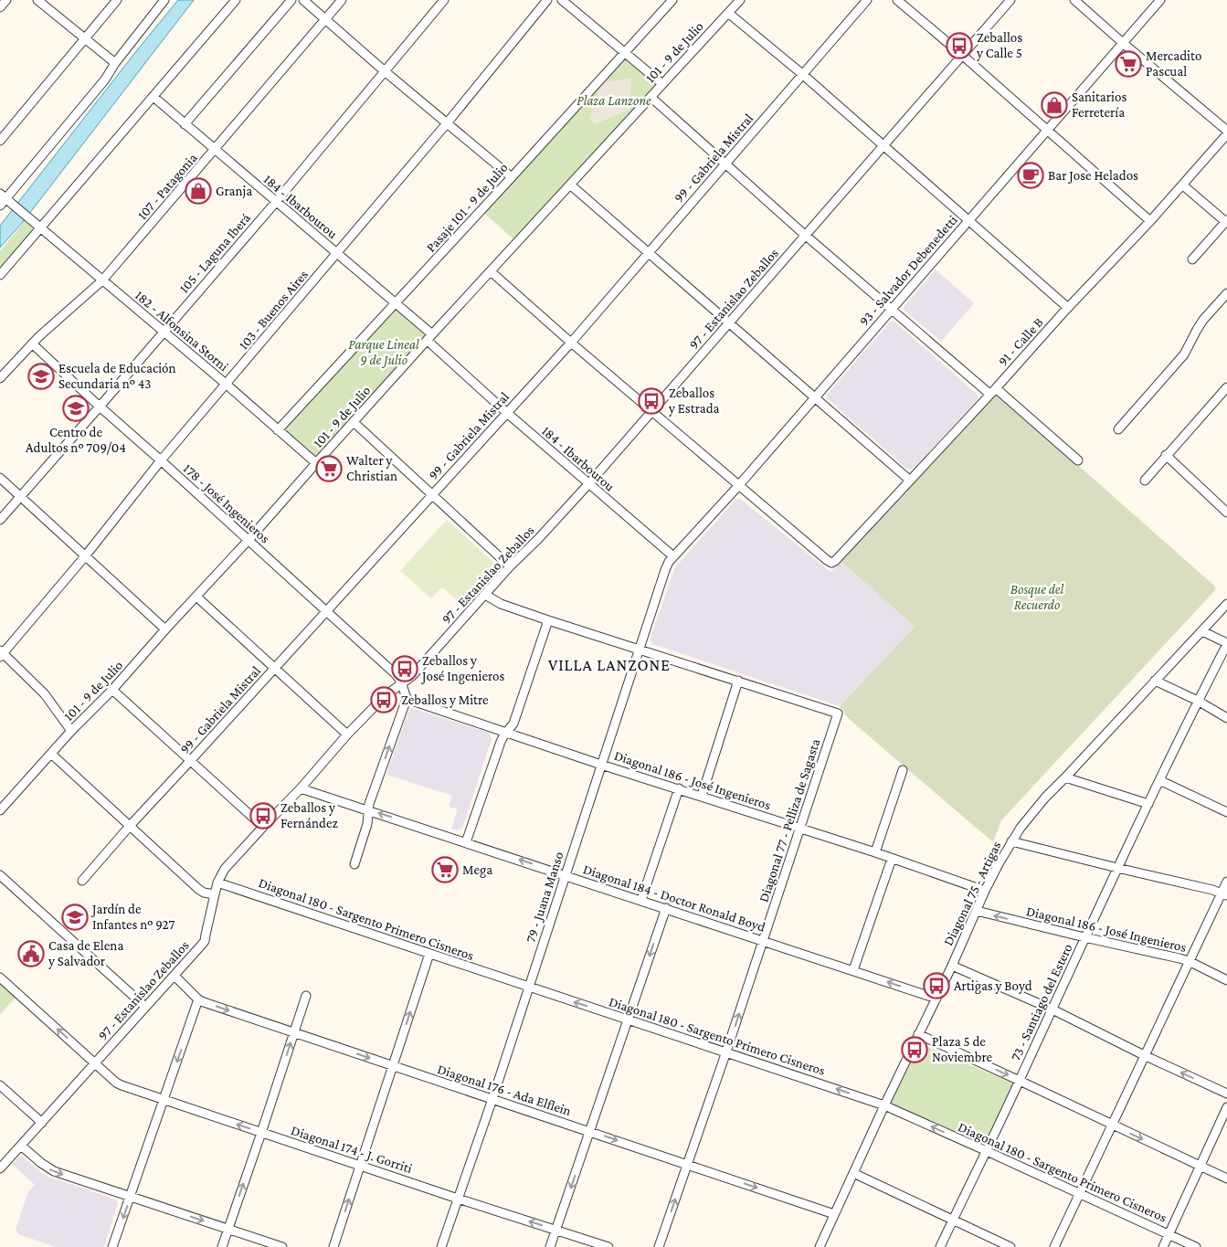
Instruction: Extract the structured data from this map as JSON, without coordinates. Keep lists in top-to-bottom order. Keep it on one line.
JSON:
{"streets":{"street":["101 - 9 de Julio","99 - Gabriela Mistral","107 - Patagonia","184 - Ibarbourou","Pasaje 101 - 9 de Julio","105 - Laguna Iberá","93 - Salvador Debenedetti","97 - Estanislao Zeballos","103 - Buenos Aires","182 - Alfonsina Storni","91 - Calle B","178 - José Ingenieros","Diagonal 186 - José Ingenieros","Diagonal 77 - Pelliza de Sagasta","Diagonal 75 - Artigas","79 - Juana Manso","Diagonal 184 - Doctor Ronald Boyd","Diagonal 180 - Sargento Primero Cisneros","73 - Santiago del Estero","Diagonal 176 - Ada Elflein","Diagonal 174 - J. Gorriti"]},"crossings":[["101 - 9 de Julio","184 - Ibarbourou"],["101 - 9 de Julio","182 - Alfonsina Storni"],["101 - 9 de Julio","178 - José Ingenieros"],["99 - Gabriela Mistral","184 - Ibarbourou"],["99 - Gabriela Mistral","178 - José Ingenieros"],["107 - Patagonia","184 - Ibarbourou"],["107 - Patagonia","182 - Alfonsina Storni"],["107 - Patagonia","178 - José Ingenieros"],["184 - Ibarbourou","Pasaje 101 - 9 de Julio"],["184 - Ibarbourou","105 - Laguna Iberá"],["184 - Ibarbourou","93 - Salvador Debenedetti"],["184 - Ibarbourou","97 - Estanislao Zeballos"],["184 - Ibarbourou","103 - Buenos Aires"],["184 - Ibarbourou","79 - Juana Manso"],["Pasaje 101 - 9 de Julio","182 - Alfonsina Storni"],["105 - Laguna Iberá","182 - Alfonsina Storni"],["105 - Laguna Iberá","178 - José Ingenieros"],["93 - Salvador Debenedetti","91 - Calle B"],["93 - Salvador Debenedetti","79 - Juana Manso"],["97 - Estanislao Zeballos","178 - José Ingenieros"],["97 - Estanislao Zeballos","Diagonal 184 - Doctor Ronald Boyd"],["97 - Estanislao Zeballos","Diagonal 180 - Sargento Primero Cisneros"],["97 - Estanislao Zeballos","Diagonal 176 - Ada Elflein"],["97 - Estanislao Zeballos","Diagonal 174 - J. Gorriti"],["103 - Buenos Aires","182 - Alfonsina Storni"],["103 - Buenos Aires","178 - José Ingenieros"],["Diagonal 186 - José Ingenieros","Diagonal 77 - Pelliza de Sagasta"],["Diagonal 186 - José Ingenieros","Diagonal 75 - Artigas"],["Diagonal 186 - José Ingenieros","79 - Juana Manso"],["Diagonal 186 - José Ingenieros","73 - Santiago del Estero"],["Diagonal 77 - Pelliza de Sagasta","Diagonal 184 - Doctor Ronald Boyd"],["Diagonal 77 - Pelliza de Sagasta","Diagonal 180 - Sargento Primero Cisneros"],["Diagonal 77 - Pelliza de Sagasta","Diagonal 176 - Ada Elflein"],["Diagonal 75 - Artigas","Diagonal 184 - Doctor Ronald Boyd"],["Diagonal 75 - Artigas","Diagonal 180 - Sargento Primero Cisneros"],["Diagonal 75 - Artigas","Diagonal 176 - Ada Elflein"],["79 - Juana Manso","Diagonal 184 - Doctor Ronald Boyd"],["79 - Juana Manso","Diagonal 180 - Sargento Primero Cisneros"],["79 - Juana Manso","Diagonal 176 - Ada Elflein"],["79 - Juana Manso","Diagonal 174 - J. Gorriti"],["Diagonal 180 - Sargento Primero Cisneros","73 - Santiago del Estero"]],"one_way":["Diagonal 184 - Doctor Ronald Boyd","Diagonal 180 - Sargento Primero Cisneros","Diagonal 176 - Ada Elflein","Diagonal 174 - J. Gorriti"],"districts":["VILLA LANZONE"],"parks":["Plaza Lanzone","Parque Lineal 9 de Julio","Bosque del Recuerdo"],"places":{"bus stop":["Zeballos y Calle 5","Zeballos y Estrada","Zeballos y José Ingenieros","Zeballos y Mitre","Zeballos y Fernández","Artigas y Boyd","Plaza 5 de Noviembre"],"supermarket":["Mercadito Pascual","Walter y Christian","Mega"],"shop":["Sanitarios Ferretería","Granja"],"cafe":["Bar Jose Helados"],"school or university":["Escuela de Educación Secundaria nº 43","Centro de Adultos nº 709/04","Jardín de Infantes nº 927"],"public building":["Casa de Elena y Salvador"]}}
